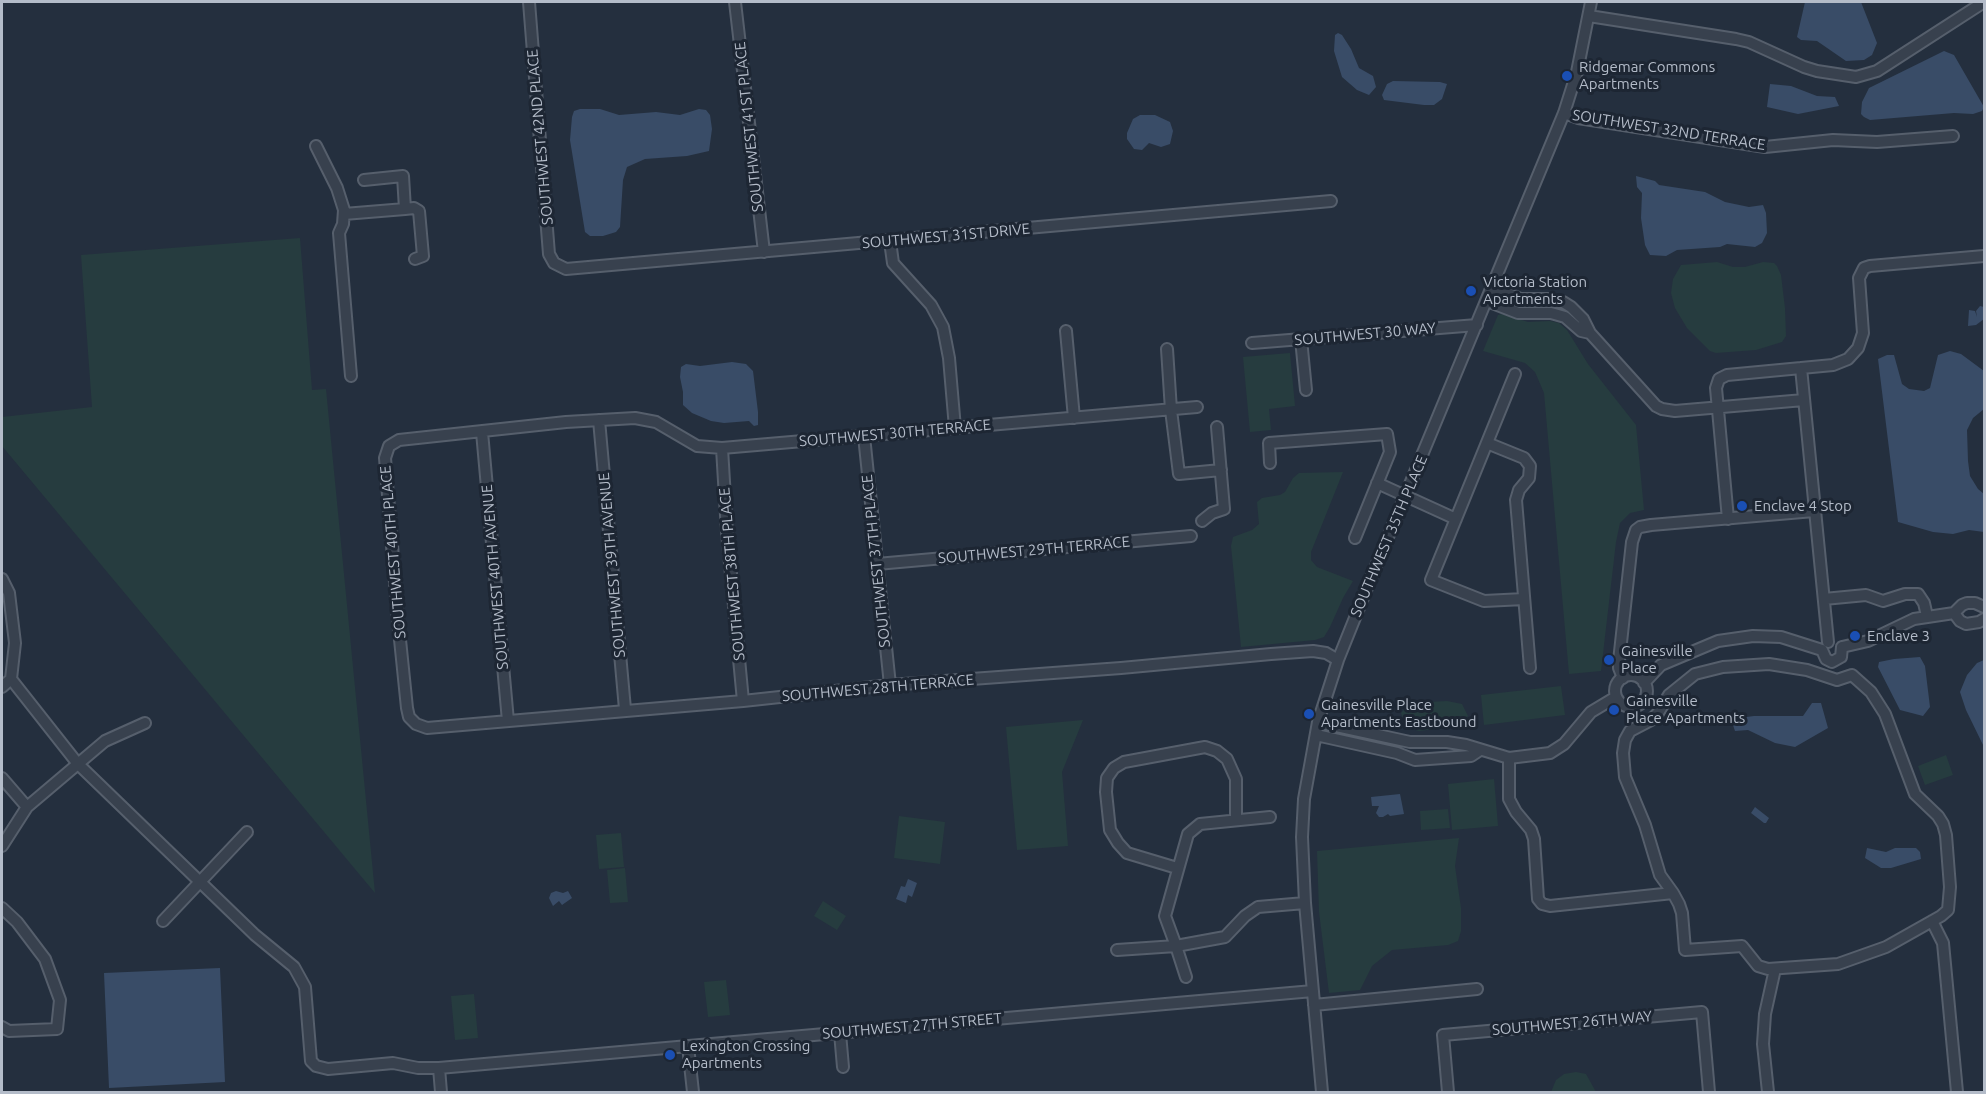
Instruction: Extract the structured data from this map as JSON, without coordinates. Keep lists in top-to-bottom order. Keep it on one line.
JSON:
{"streets":{"street":["SOUTHWEST 41ST PLACE","SOUTHWEST 32ND TERRACE","SOUTHWEST 42ND PLACE","SOUTHWEST 31ST DRIVE","SOUTHWEST 30 WAY","SOUTHWEST 30TH TERRACE","SOUTHWEST 35TH PLACE","SOUTHWEST 29TH TERRACE","SOUTHWEST 40TH PLACE","SOUTHWEST 37TH PLACE","SOUTHWEST 39TH AVENUE","SOUTHWEST 38TH PLACE","SOUTHWEST 40TH AVENUE","SOUTHWEST 28TH TERRACE","SOUTHWEST 26TH WAY","SOUTHWEST 27TH STREET"]},"crossings":[["SOUTHWEST 41ST PLACE","SOUTHWEST 31ST DRIVE"],["SOUTHWEST 32ND TERRACE","SOUTHWEST 35TH PLACE"],["SOUTHWEST 42ND PLACE","SOUTHWEST 31ST DRIVE"],["SOUTHWEST 30 WAY","SOUTHWEST 35TH PLACE"],["SOUTHWEST 30TH TERRACE","SOUTHWEST 40TH PLACE"],["SOUTHWEST 30TH TERRACE","SOUTHWEST 37TH PLACE"],["SOUTHWEST 30TH TERRACE","SOUTHWEST 39TH AVENUE"],["SOUTHWEST 30TH TERRACE","SOUTHWEST 38TH PLACE"],["SOUTHWEST 35TH PLACE","SOUTHWEST 28TH TERRACE"],["SOUTHWEST 35TH PLACE","SOUTHWEST 27TH STREET"],["SOUTHWEST 29TH TERRACE","SOUTHWEST 37TH PLACE"],["SOUTHWEST 40TH PLACE","SOUTHWEST 39TH AVENUE"],["SOUTHWEST 40TH PLACE","SOUTHWEST 40TH AVENUE"],["SOUTHWEST 40TH PLACE","SOUTHWEST 28TH TERRACE"],["SOUTHWEST 37TH PLACE","SOUTHWEST 28TH TERRACE"],["SOUTHWEST 39TH AVENUE","SOUTHWEST 28TH TERRACE"],["SOUTHWEST 38TH PLACE","SOUTHWEST 28TH TERRACE"],["SOUTHWEST 40TH AVENUE","SOUTHWEST 28TH TERRACE"]],"places":["Ridgemar Commons Apartments","Victoria Station Apartments","Enclave 4 Stop","Enclave 3","Gainesville Place","Gainesville Place Apartments","Gainesville Place Apartments Eastbound","Lexington Crossing Apartments"]}
